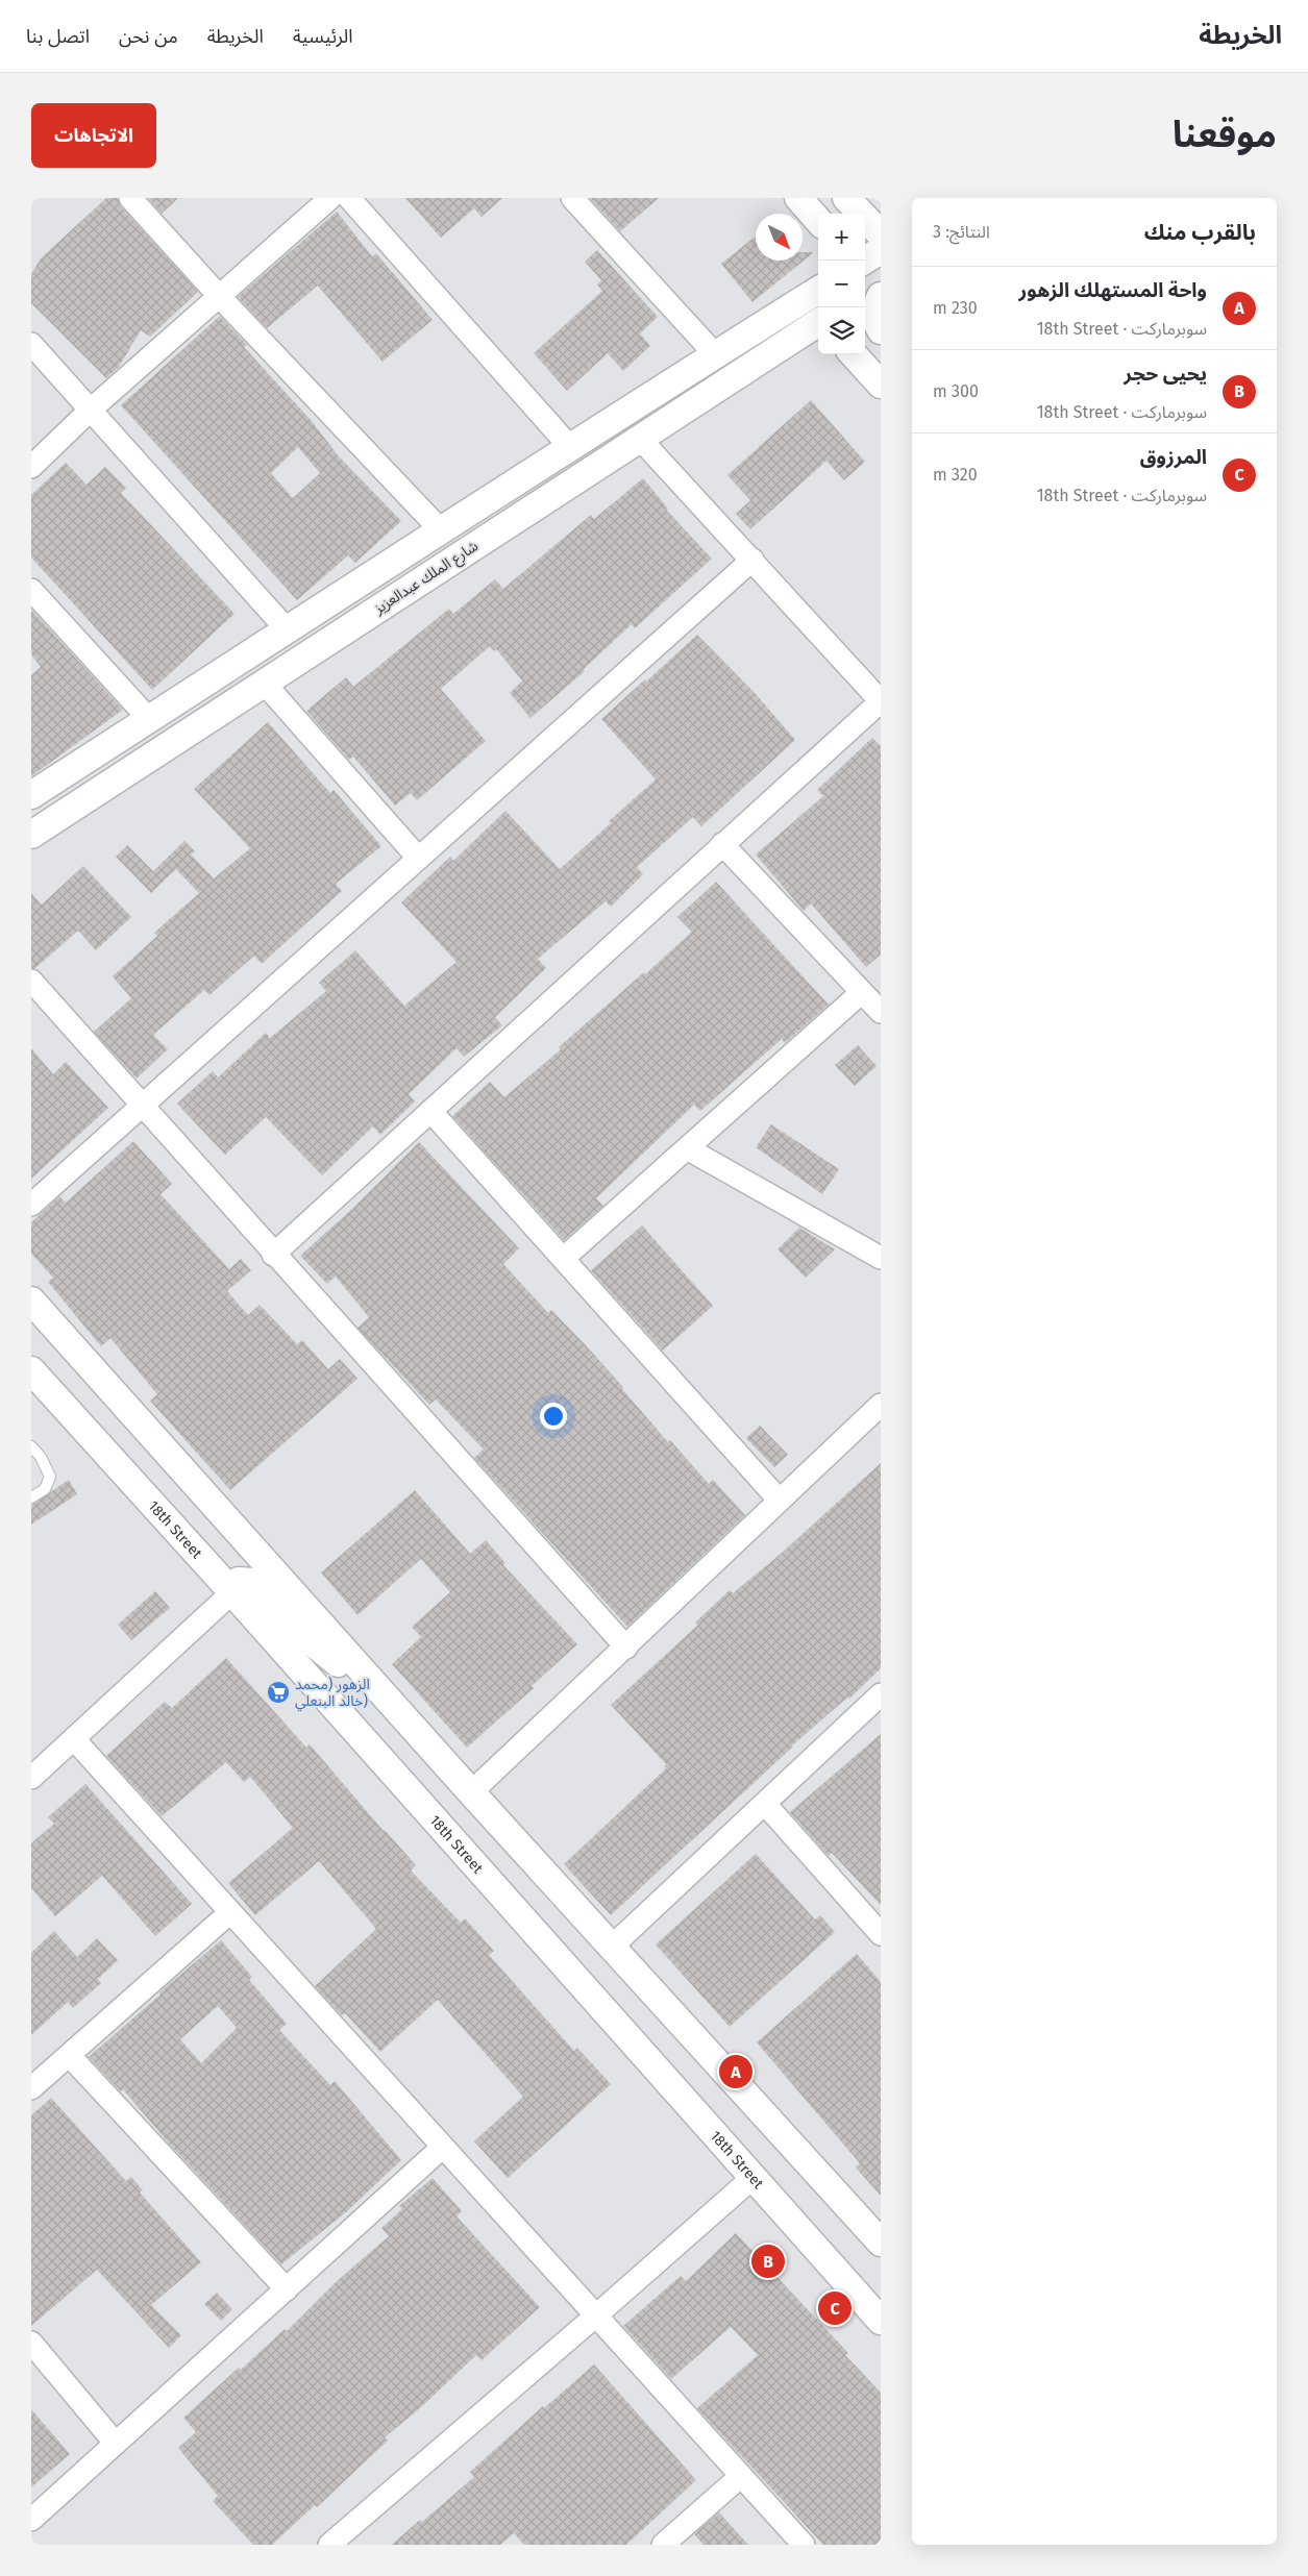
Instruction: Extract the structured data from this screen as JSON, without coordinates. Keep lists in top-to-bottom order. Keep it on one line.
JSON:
{"streets":{"street":["شارع الملك عبدالعزيز","18th Street"]},"places":{"supermarket":["الزهور (محمد خالد البنعلي)"]},"north":"bottom right","page":{"header":"الخريطة","nav":["الرئيسية","الخريطة","من نحن","اتصل بنا"],"title":"موقعنا","buttons":"الاتجاهات","heading":["بالقرب منك","النتائج: 3"],"map_buttons":["+","−"],"list":[{"mark":"A","name":"واحة المستهلك الزهور","note":"سوبرماركت · 18th Street","value":"230 m"},{"mark":"B","name":"يحيى حجر","note":"سوبرماركت · 18th Street","value":"300 m"},{"mark":"C","name":"المرزوق","note":"سوبرماركت · 18th Street","value":"320 m"}],"pins":["A","B","C"]}}
